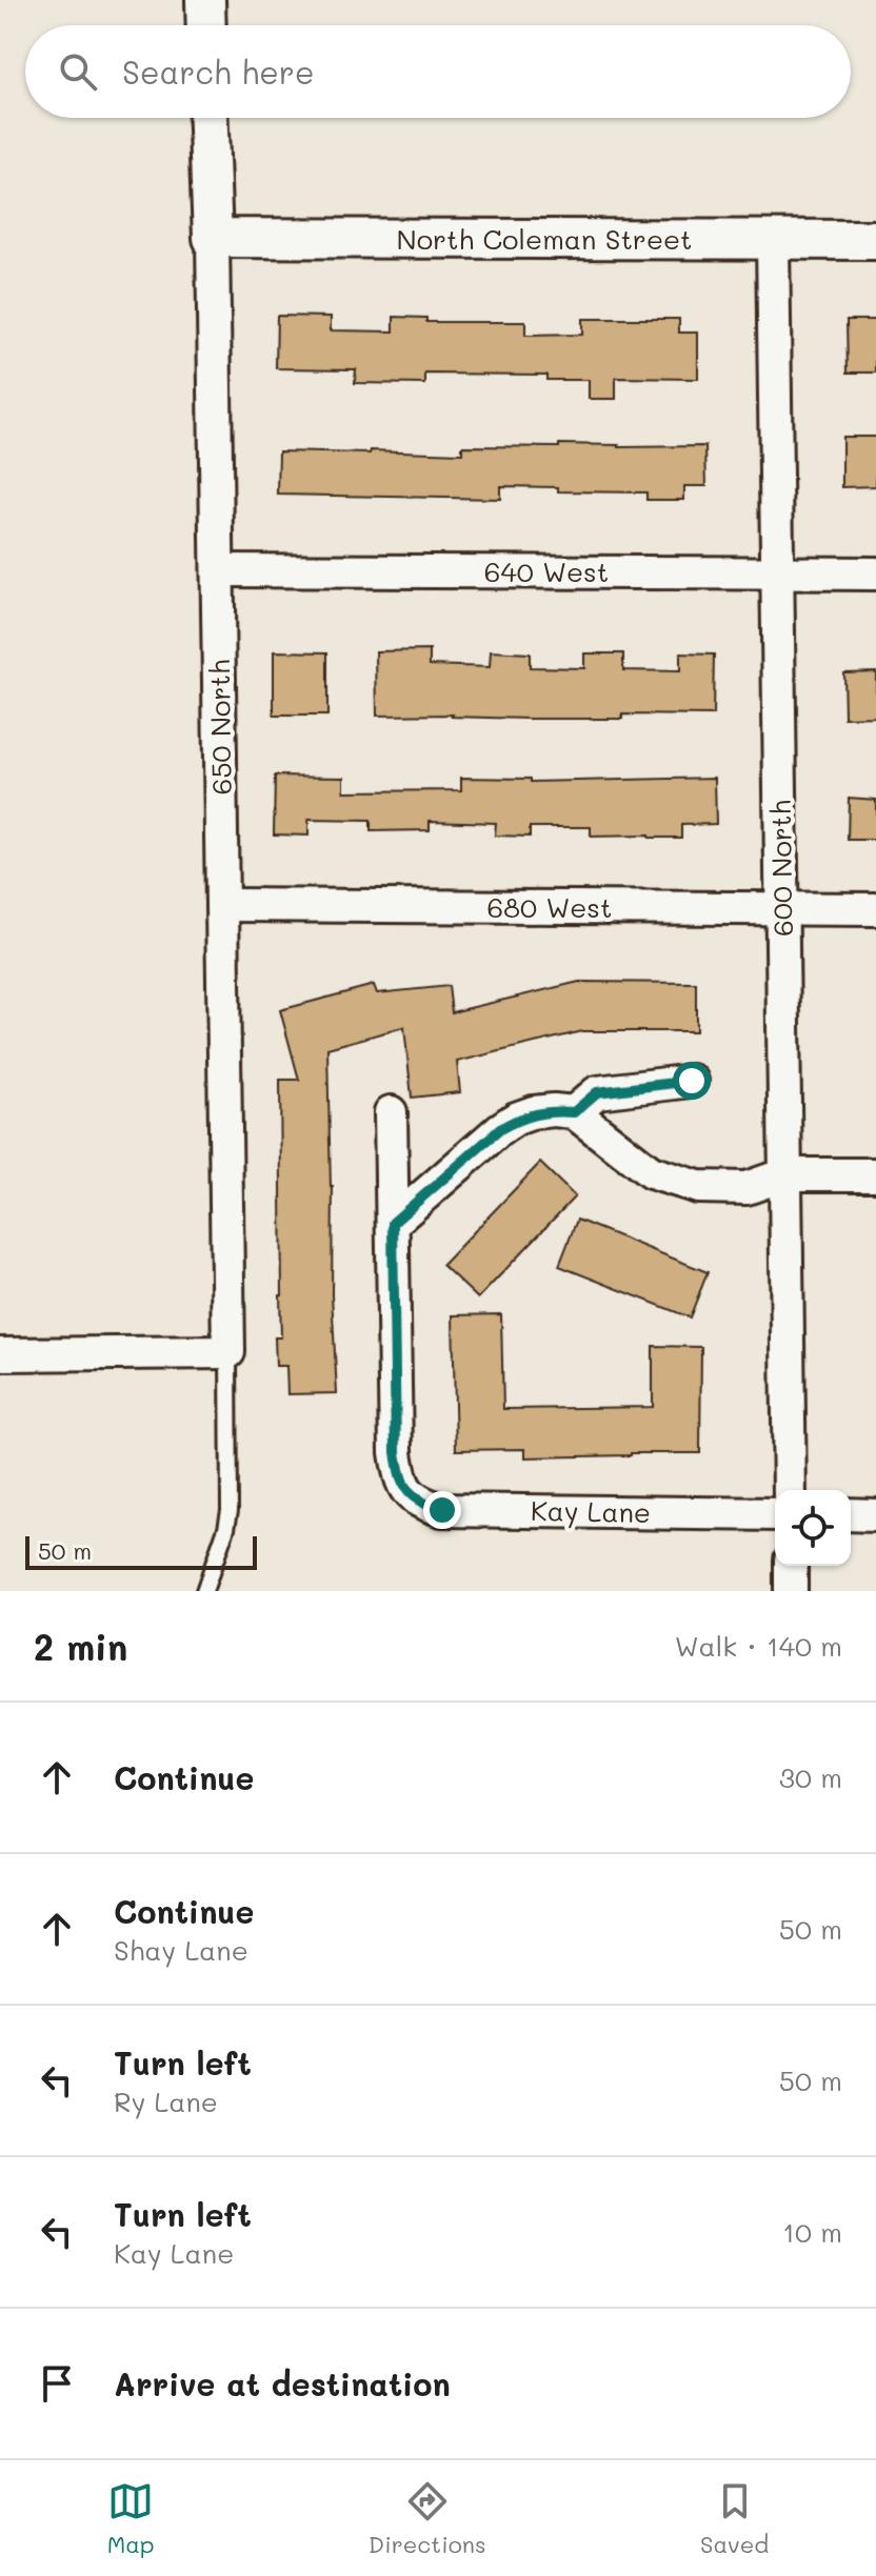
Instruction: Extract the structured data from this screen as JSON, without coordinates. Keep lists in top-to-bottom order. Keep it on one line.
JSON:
{"streets":{"street":["North Coleman Street","640 West","650 North","600 North","680 West","Kay Lane"]},"crossings":[["North Coleman Street","650 North"],["North Coleman Street","600 North"],["640 West","650 North"],["640 West","600 North"],["650 North","680 West"],["600 North","680 West"]],"scale_bar":"50 m","page":{"search":"Search here","scale":"50 m","heading":["2 min","Walk · 140 m"],"list":[["Continue","30 m"],["Continue","Shay Lane","50 m"],["Turn left","Ry Lane","50 m"],["Turn left","Kay Lane","10 m"],"Arrive at destination"],"nav":["Map","Directions","Saved"]}}
